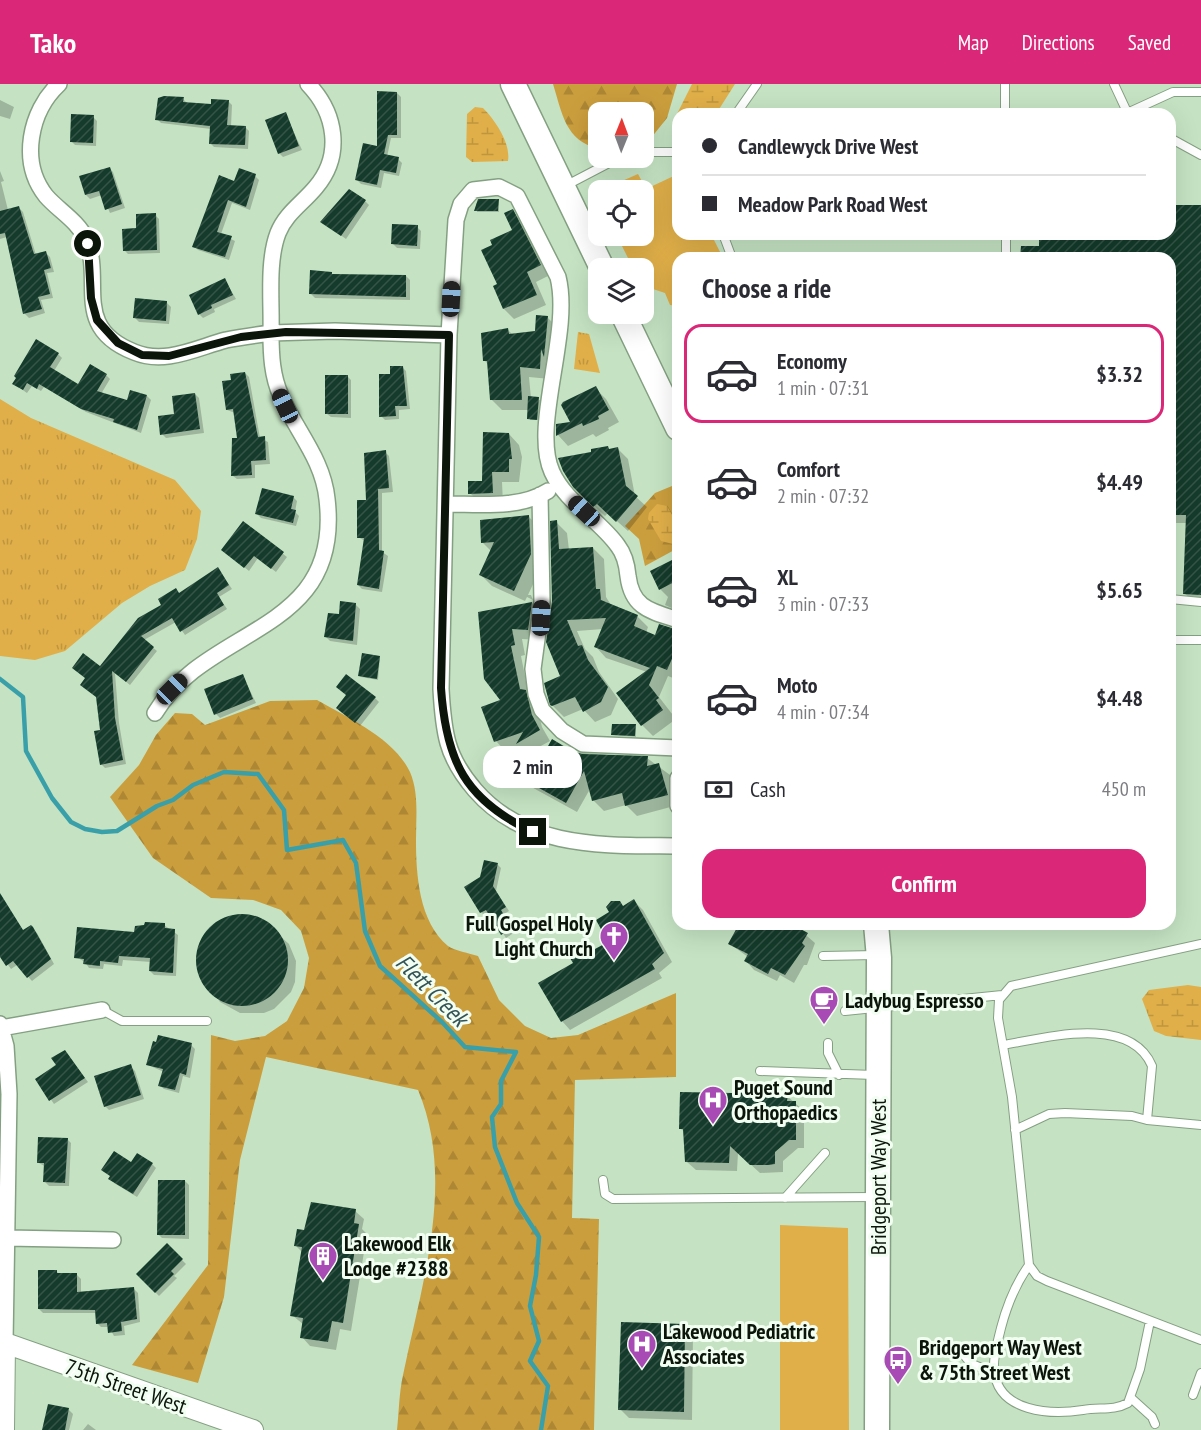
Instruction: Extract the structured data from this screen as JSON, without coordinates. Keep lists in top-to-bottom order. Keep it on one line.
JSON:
{"streets":{"main road":["Bridgeport Way West"],"street":["75th Street West"]},"water":["Flett Creek"],"places":{"church":["Full Gospel Holy Light Church"],"cafe":["Ladybug Espresso"],"hospital":["Puget Sound Orthopaedics","Lakewood Pediatric Associates"],"building":["Lakewood Elk Lodge #2388"],"bus stop":["Bridgeport Way West & 75th Street West"]},"north":"top","page":{"header":"Tako","nav":["Map","Directions","Saved"],"banner":["Candlewyck Drive West","Meadow Park Road West"],"heading":"Choose a ride","list":[{"name":"Economy","note":"1 min · 07:31","value":"$3.32"},{"name":"Comfort","note":"2 min · 07:32","value":"$4.49"},{"name":"XL","note":"3 min · 07:33","value":"$5.65"},{"name":"Moto","note":"4 min · 07:34","value":"$4.48"}],"bubble":"2 min","pay":["Cash","450 m"],"buttons":"Confirm"}}
